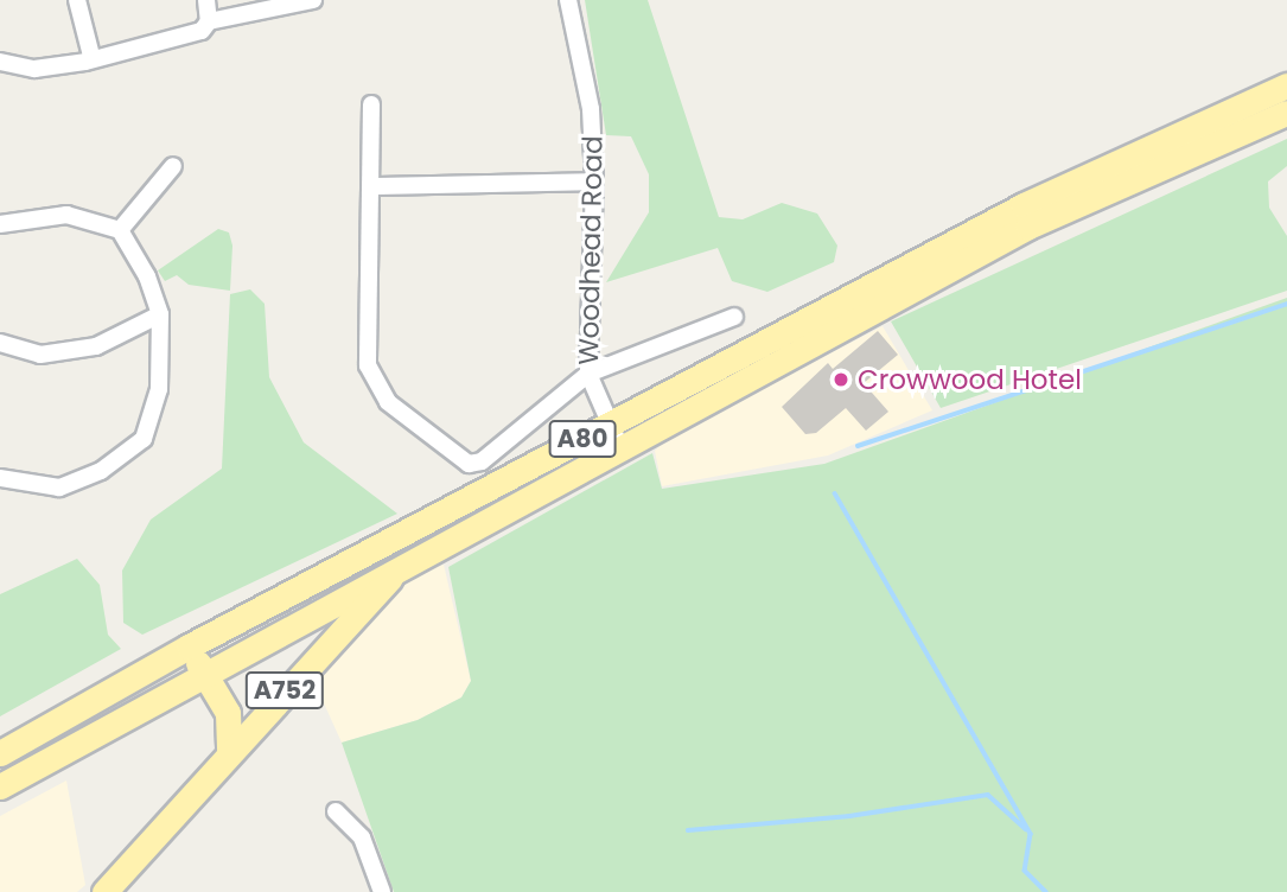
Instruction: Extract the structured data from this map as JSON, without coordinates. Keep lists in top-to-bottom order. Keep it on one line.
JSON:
{"streets":{"main road":["A80","A752"],"street":["Woodhead Road"]},"crossings":[["Woodhead Road","A80"],["A80","A752"]],"places":["Crowwood Hotel"]}
